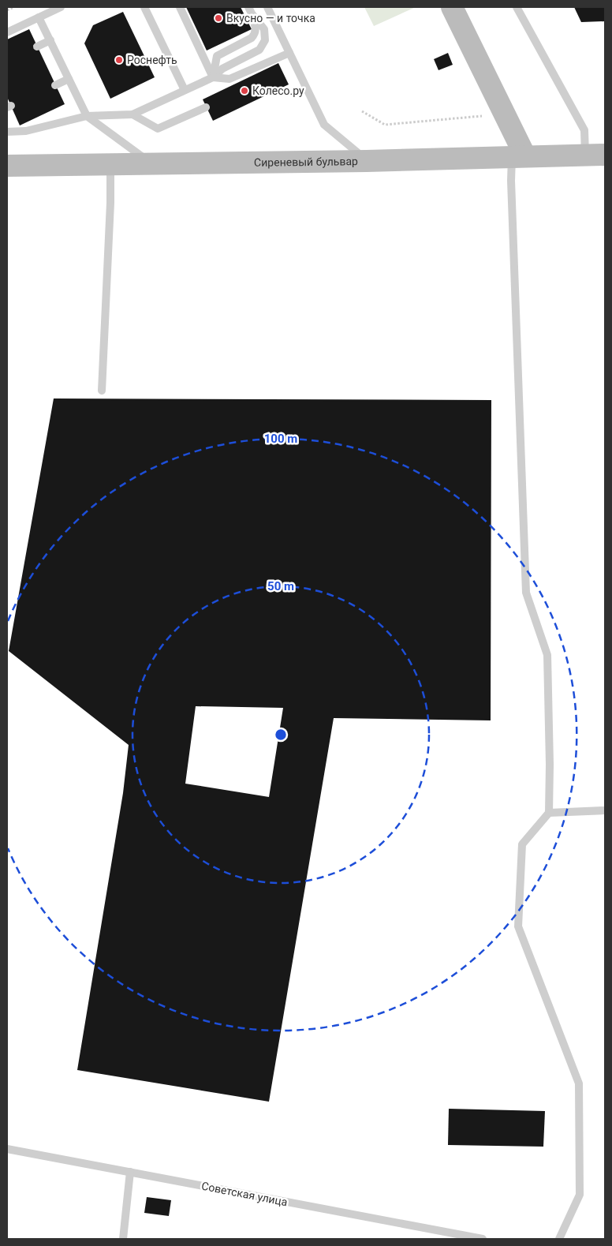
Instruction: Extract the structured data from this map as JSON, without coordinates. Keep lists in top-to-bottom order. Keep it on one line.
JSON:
{"streets":{"main road":["Сиреневый бульвар"],"lane":["Советская улица"]},"places":["Вкусно — и точка","Роснефть","Колесо.ру"],"rings":["100 m","50 m"]}
